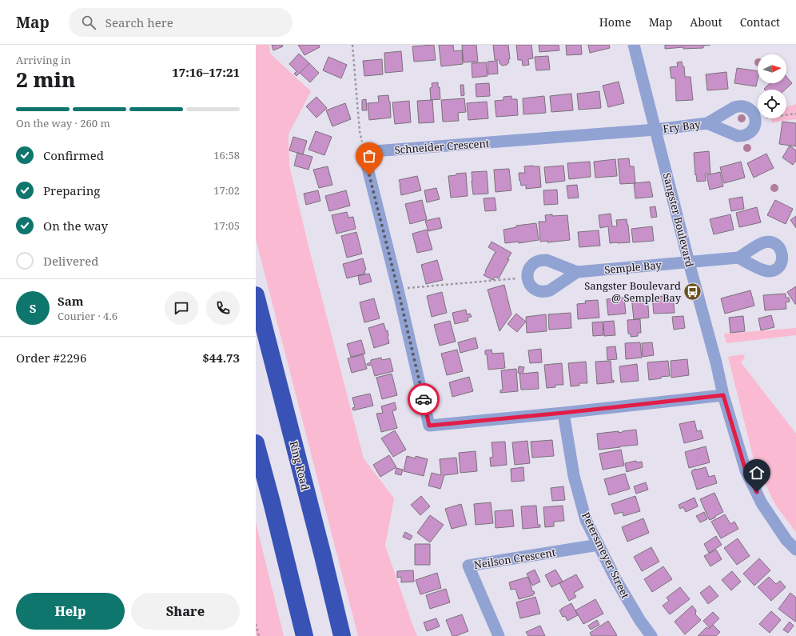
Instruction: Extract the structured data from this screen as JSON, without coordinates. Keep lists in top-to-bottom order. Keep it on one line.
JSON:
{"streets":{"highway":["Ring Road"],"street":["Fry Bay","Schneider Crescent","Sangster Boulevard","Semple Bay","Petersmeyer Street","Neilson Crescent"]},"crossings":[["Fry Bay","Schneider Crescent"],["Fry Bay","Sangster Boulevard"],["Schneider Crescent","Sangster Boulevard"],["Sangster Boulevard","Semple Bay"],["Petersmeyer Street","Neilson Crescent"]],"places":{"bus stop":["Sangster Boulevard @ Semple Bay"]},"north":"right","page":{"header":"Map","search":"Search here","nav":["Home","Map","About","Contact"],"heading":["2 min","Arriving in","17:16–17:21"],"panel":["Sam","Courier · 4.6","Order #2296","$44.73"],"bar":"On the way · 260 m","list":[["Confirmed","16:58"],["Preparing","17:02"],["On the way","17:05"],"Delivered"],"round":"S","buttons":["Help","Share"]}}
